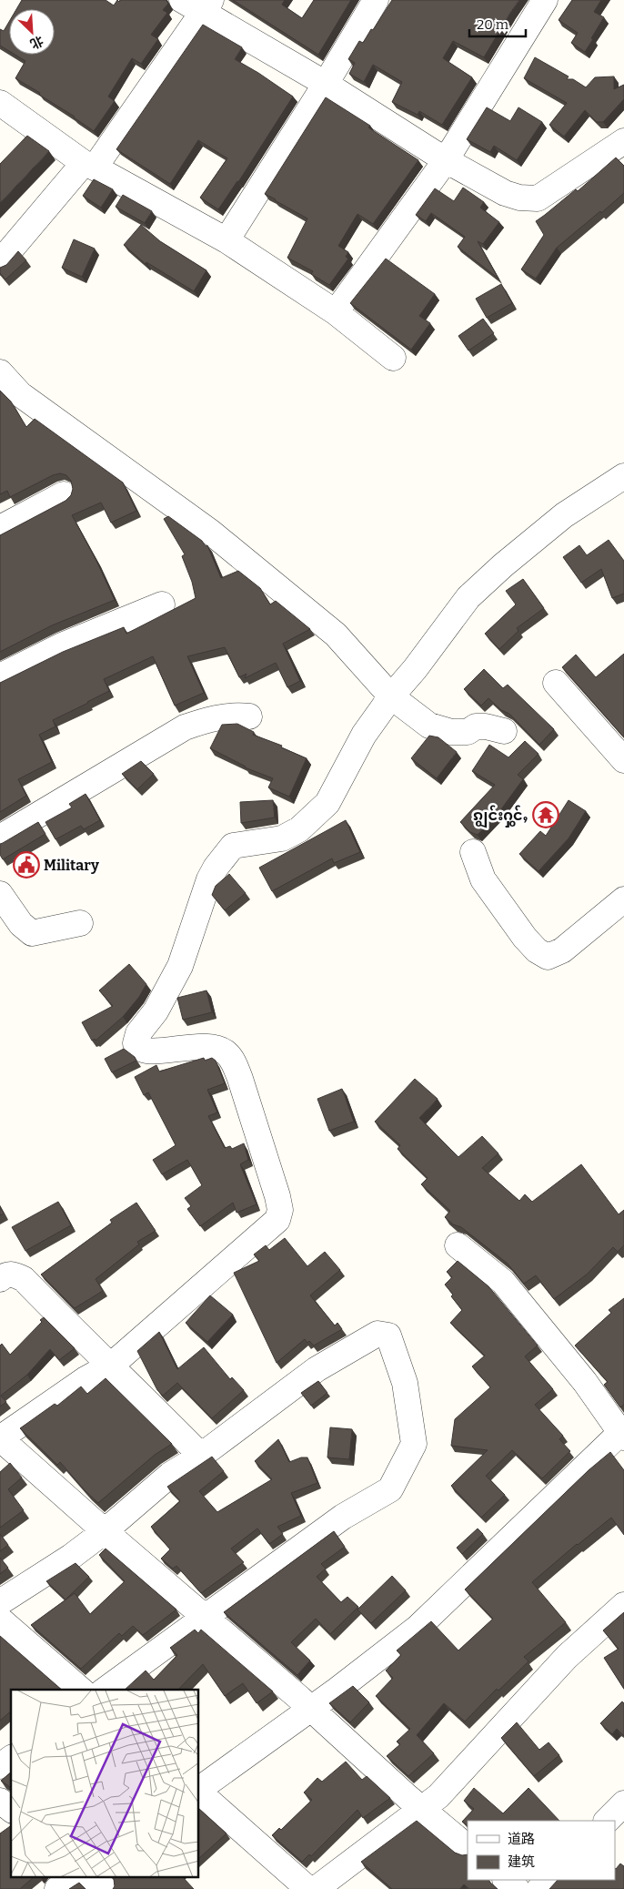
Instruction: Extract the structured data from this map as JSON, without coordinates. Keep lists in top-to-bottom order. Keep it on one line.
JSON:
{"places":{"temple":["ၵျွင်းႁွင်ႇ"],"public building":["Military"]},"legend":["道路","建筑"],"scale_bar":"20 m","north":"bottom right"}
